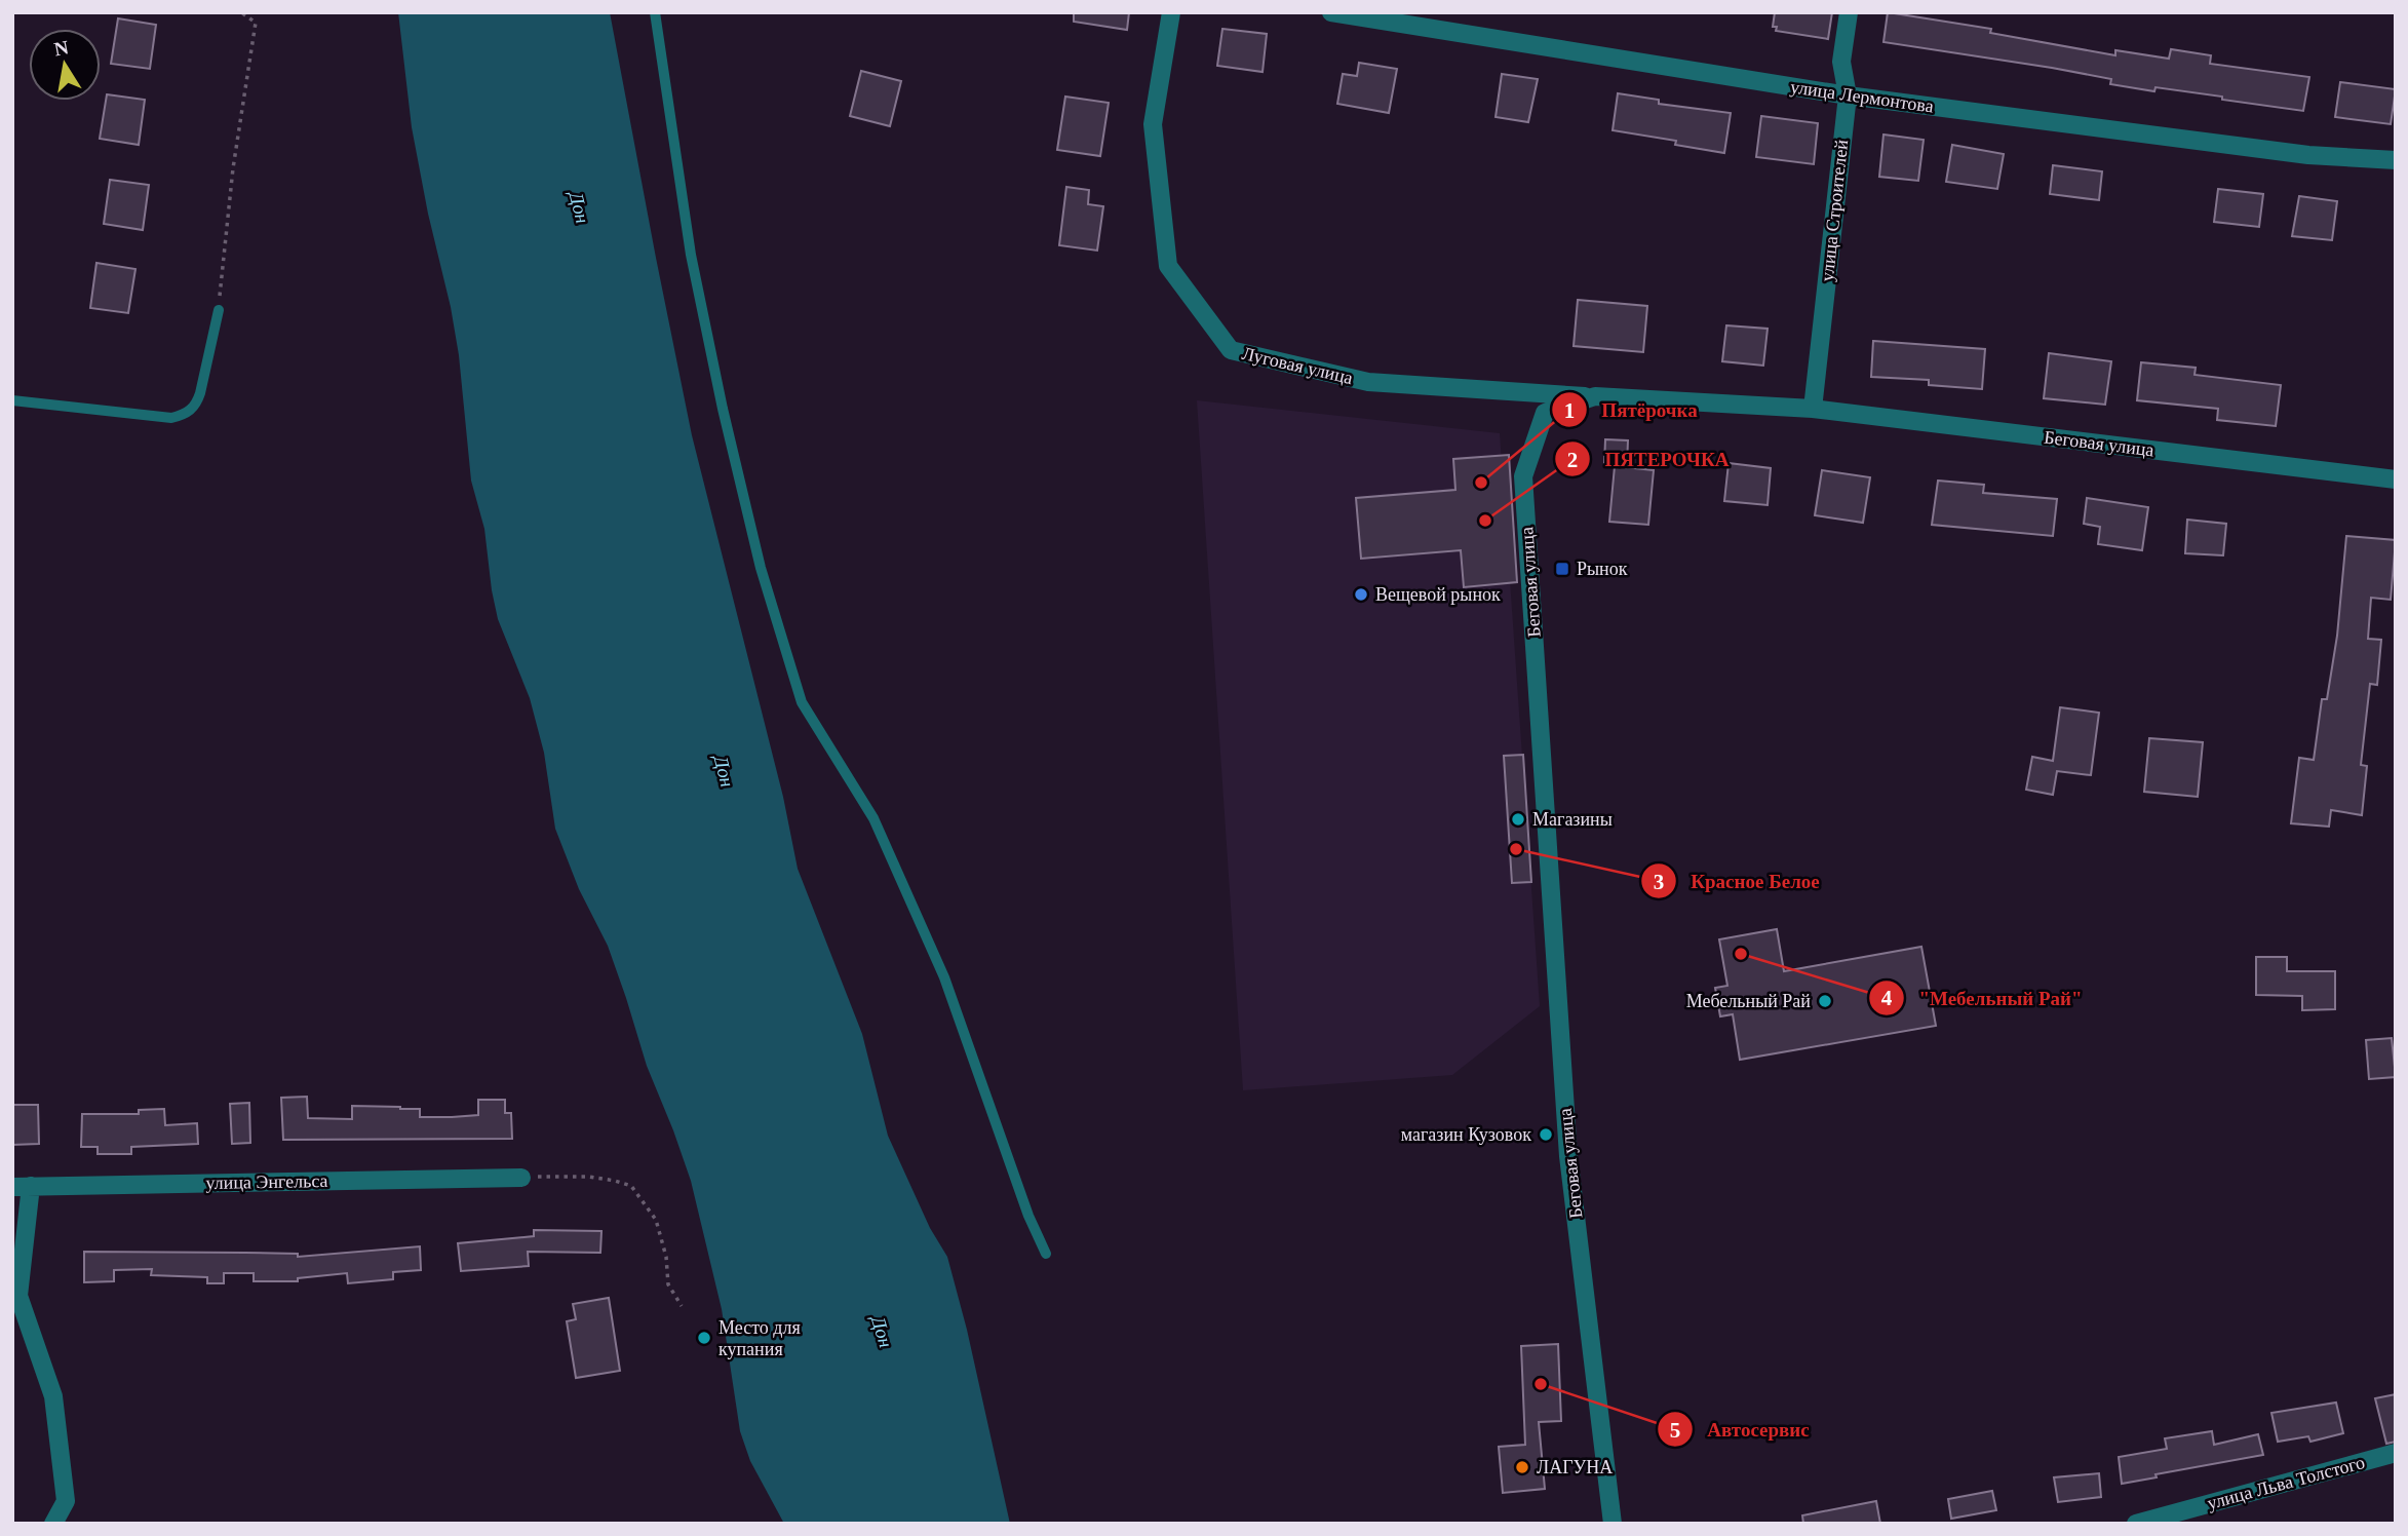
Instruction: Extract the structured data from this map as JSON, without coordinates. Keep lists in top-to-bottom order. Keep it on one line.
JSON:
{"streets":{"street":["улица Лермонтова","улица Строителей","Луговая улица","Беговая улица","улица Энгельса","улица Льва Толстого"]},"crossings":[["улица Лермонтова","улица Строителей"],["улица Строителей","Беговая улица"],["Луговая улица","Беговая улица"]],"water":["Дон"],"places":{"other":["Пятёрочка","ПЯТЕРОЧКА","Вещевой рынок","Магазины","Красное Белое","\"Мебельный Рай\"","Мебельный Рай","магазин Кузовок","Место для купания","Автосервис","ЛАГУНА"],"transit":["Рынок"]},"north":"top"}
